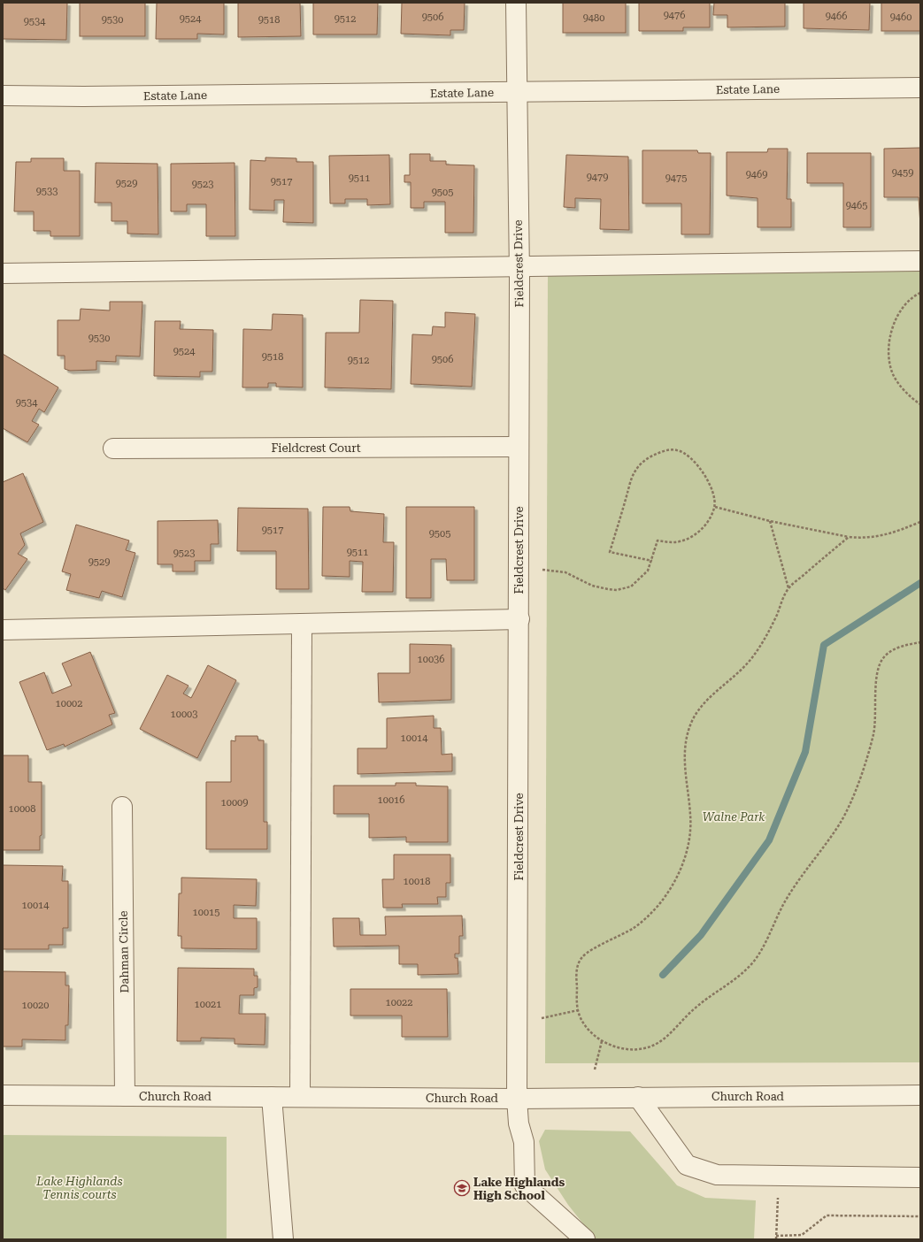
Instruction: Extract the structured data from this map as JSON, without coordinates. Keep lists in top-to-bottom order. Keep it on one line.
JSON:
{"streets":{"street":["Estate Lane","Fieldcrest Drive","Fieldcrest Court","Dahman Circle","Church Road"]},"crossings":[["Estate Lane","Fieldcrest Drive"],["Fieldcrest Drive","Fieldcrest Court"],["Fieldcrest Drive","Church Road"],["Dahman Circle","Church Road"]],"parks":["Walne Park","Lake Highlands Tennis courts"],"places":{"school or university":["Lake Highlands High School"]},"house_numbers":["9476","9466","9506","9460","9480","9524","9512","9530","9518","9534","9459","9469","9479","9511","9475","9517","9529","9523","9533","9505","9465","9530","9524","9518","9506","9512","9534","9517","9505","9511","9523","9529","10036","10002","10003","10014","10016","10009","10008","10018","10014","10015","10022","10021","10020"]}
